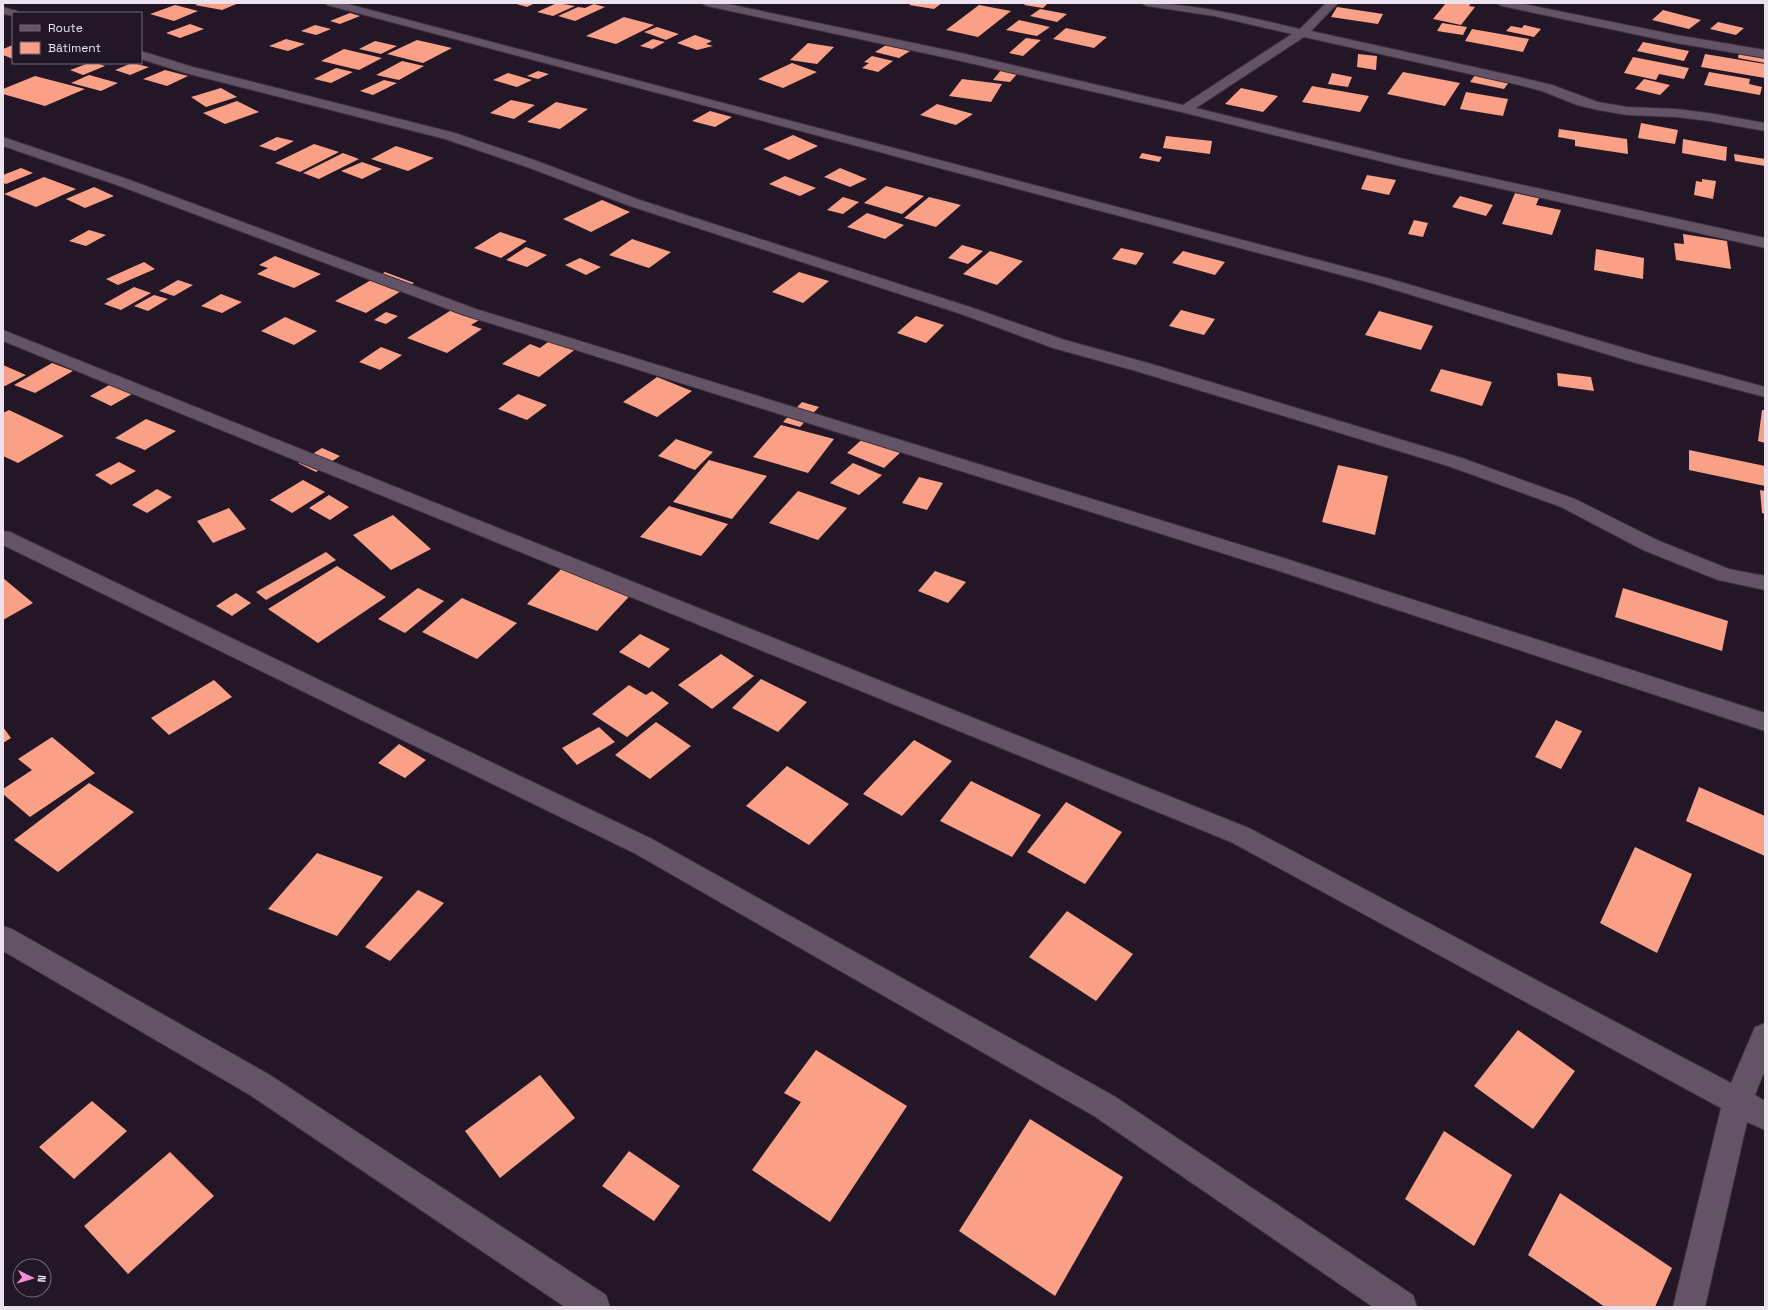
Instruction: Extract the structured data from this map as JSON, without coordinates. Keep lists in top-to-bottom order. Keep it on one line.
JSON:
{"legend":["Route","Bâtiment"],"north":"right"}
